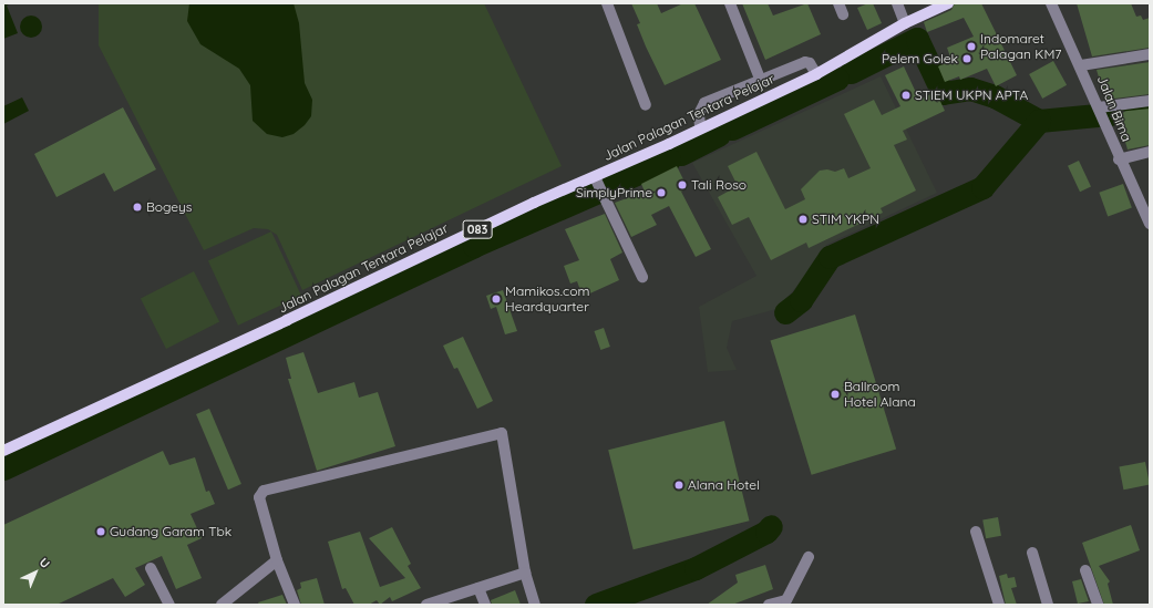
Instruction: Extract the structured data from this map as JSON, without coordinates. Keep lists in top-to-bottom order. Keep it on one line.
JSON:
{"streets":{"main road":["Jalan Palagan Tentara Pelajar","083"],"street":["Jalan Bima"]},"places":["Indomaret Palagan KM7","Pelem Golek","STIEM UKPN APTA","Tali Roso","SimplyPrime","Bogeys","STIM YKPN","Mamikos.com Heardquarter","Ballroom Hotel Alana","Alana Hotel","Gudang Garam Tbk"],"north":"top right"}
